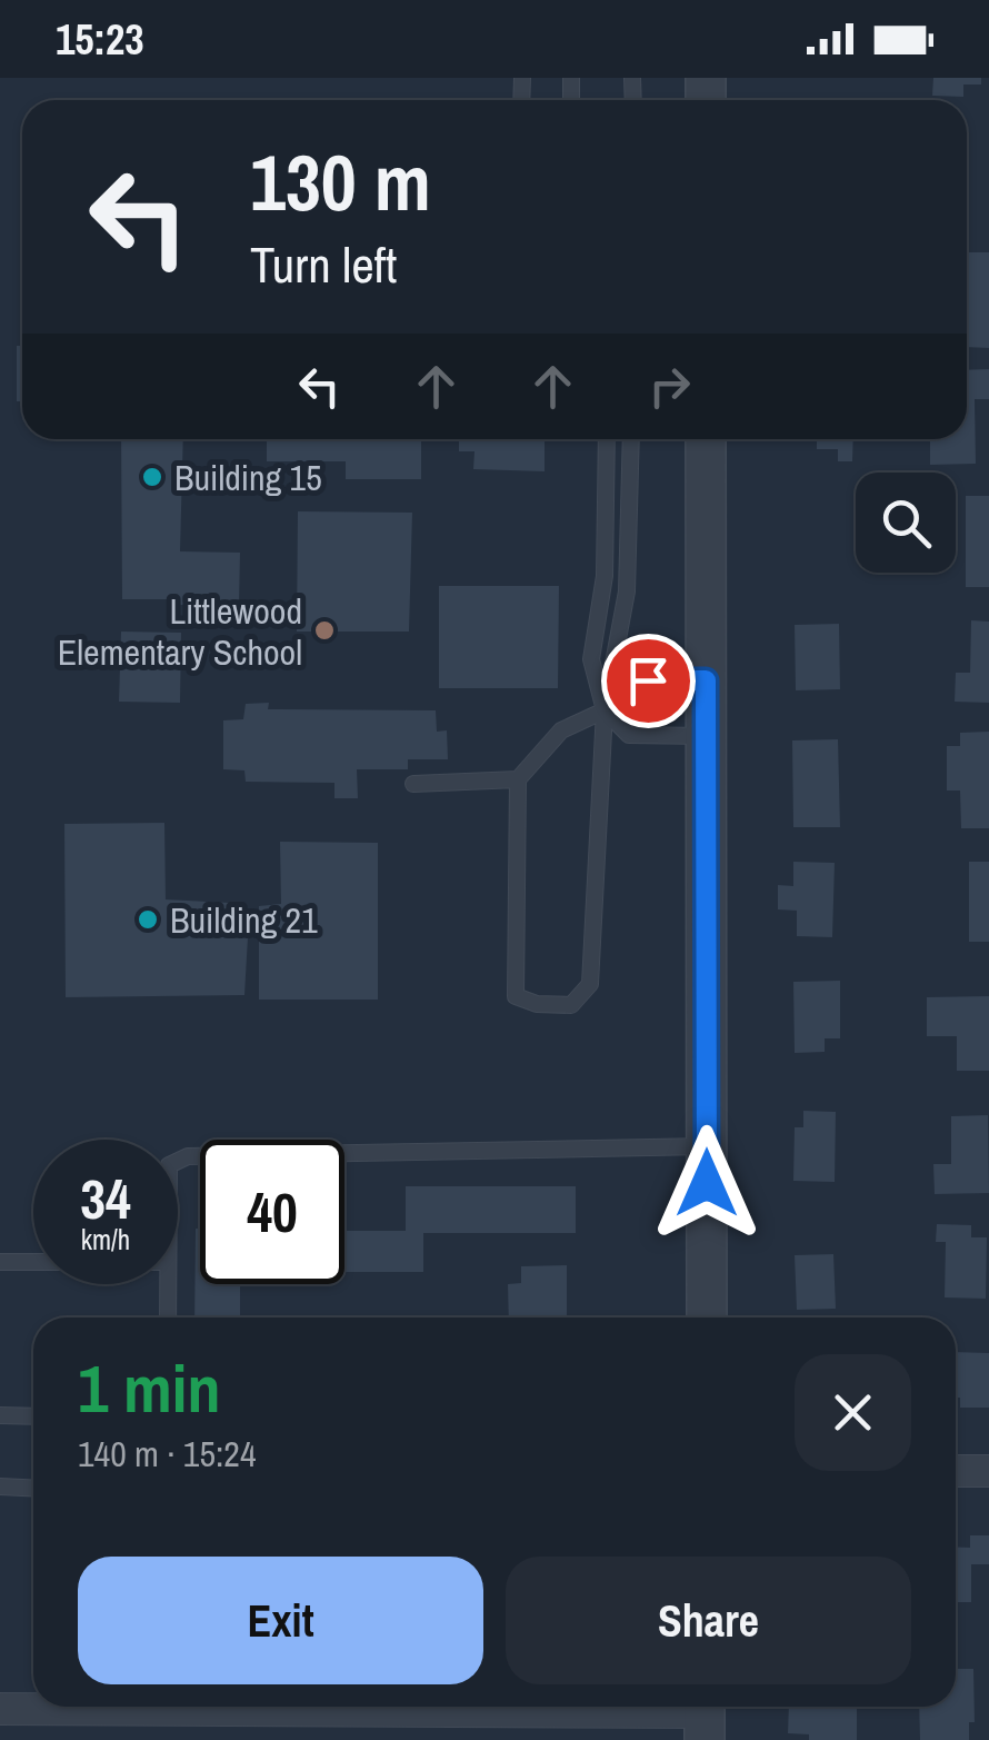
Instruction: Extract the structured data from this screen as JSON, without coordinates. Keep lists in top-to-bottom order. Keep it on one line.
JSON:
{"places":["Building 15","Littlewood Elementary School","Building 21"],"page":{"status":"15:23","turn":["130 m","Turn left"],"speed":"34 km/h","limit":"40","heading":["1 min","140 m · 15:24"],"buttons":["Exit","Share"]}}
